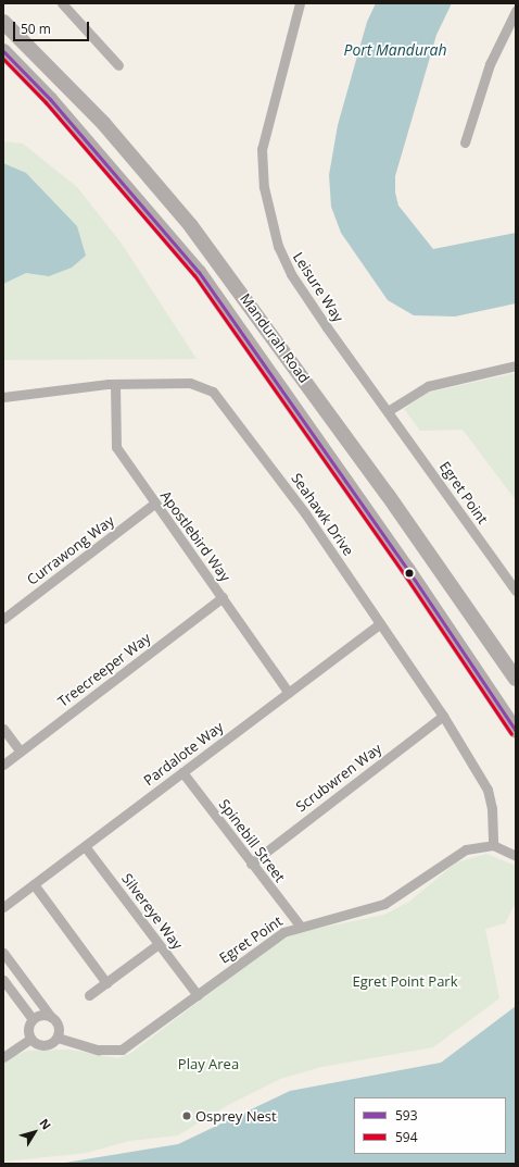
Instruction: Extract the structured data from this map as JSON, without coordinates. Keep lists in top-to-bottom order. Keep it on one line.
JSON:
{"streets":{"highway":["Mandurah Road"],"street":["Leisure Way","Egret Point","Seahawk Drive","Apostlebird Way","Currawong Way","Treecreeper Way","Pardalote Way","Scrubwren Way","Spinebill Street","Silvereye Way"]},"crossings":[["Leisure Way","Egret Point"],["Egret Point","Seahawk Drive"],["Egret Point","Spinebill Street"],["Egret Point","Silvereye Way"],["Seahawk Drive","Apostlebird Way"],["Seahawk Drive","Pardalote Way"],["Seahawk Drive","Scrubwren Way"],["Apostlebird Way","Currawong Way"],["Apostlebird Way","Treecreeper Way"],["Apostlebird Way","Pardalote Way"],["Pardalote Way","Spinebill Street"],["Pardalote Way","Silvereye Way"],["Scrubwren Way","Spinebill Street"]],"water":["Port Mandurah"],"parks":["Egret Point Park","Play Area"],"places":["Osprey Nest"],"lines":["transit line 593","transit line 594"],"legend":["593","594"],"scale_bar":"50 m","north":"top right"}
